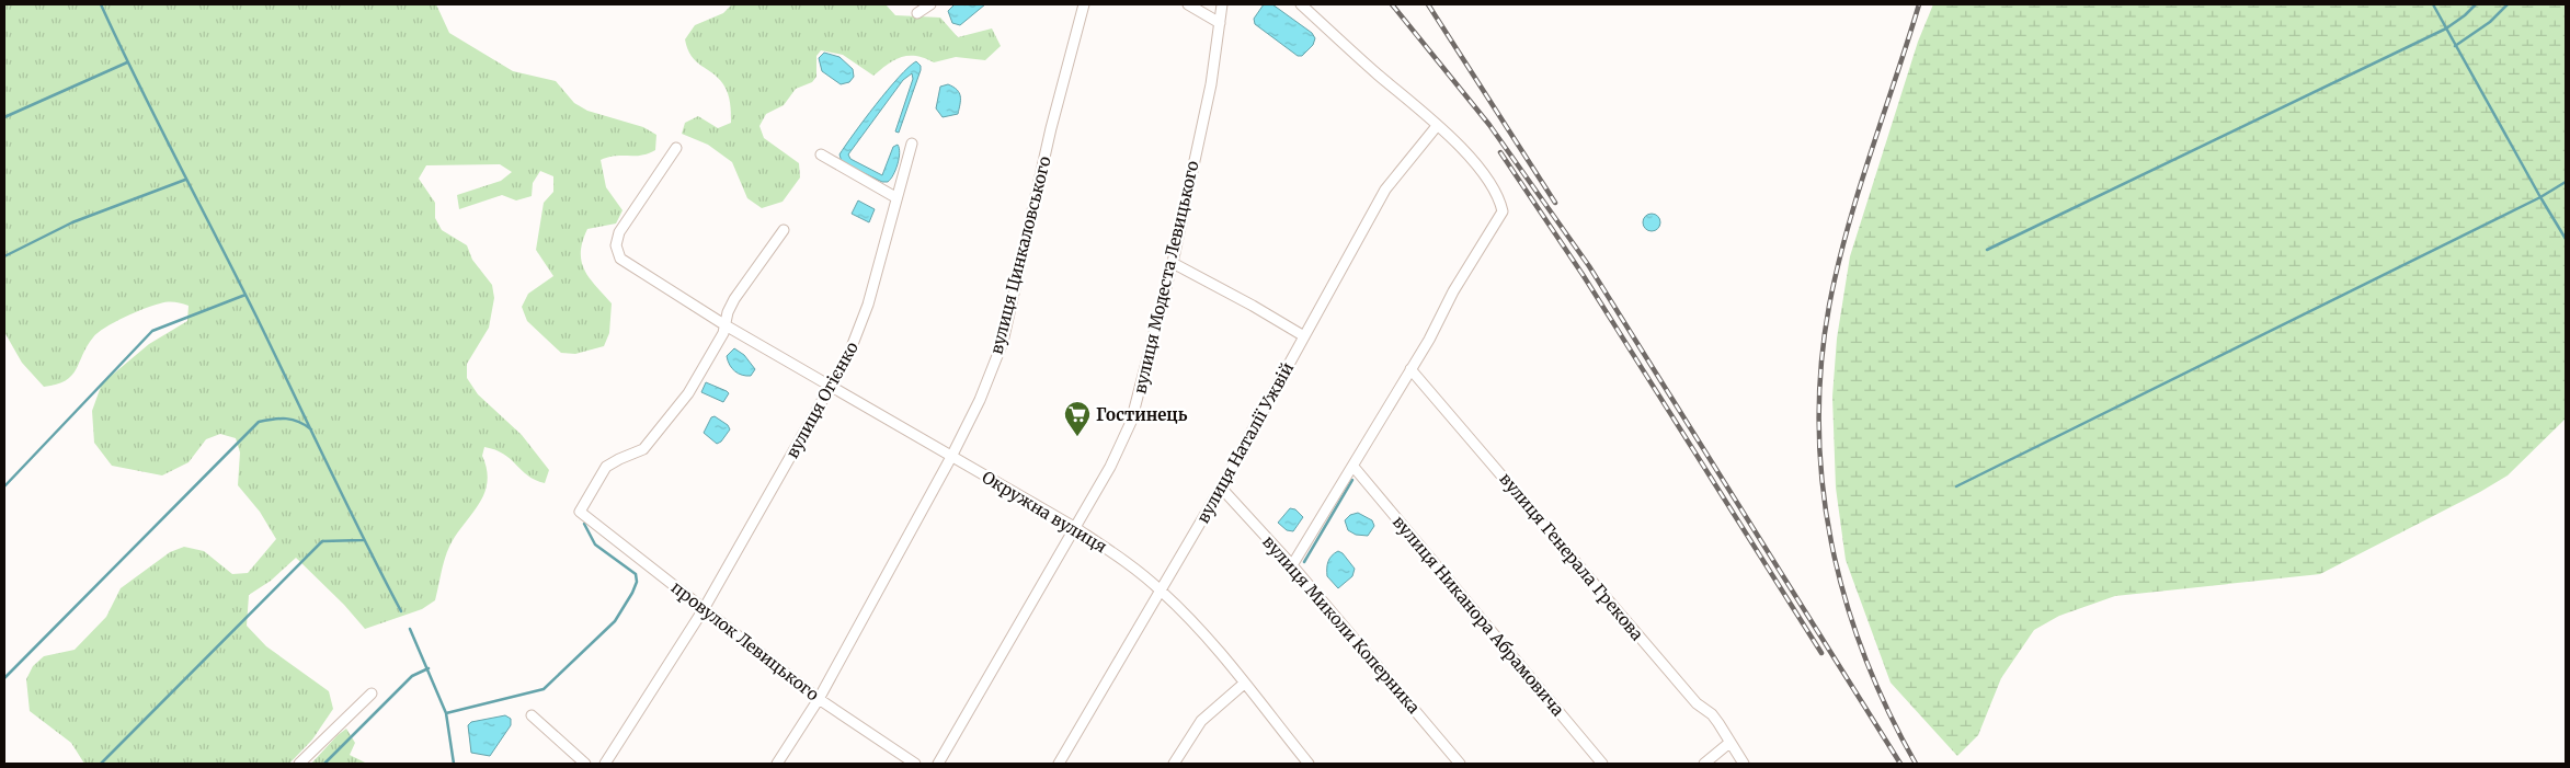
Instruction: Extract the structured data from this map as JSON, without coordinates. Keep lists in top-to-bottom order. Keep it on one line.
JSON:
{"streets":{"street":["вулиця Цинкаловського","вулиця Модеста Левицького","вулиця Огієнко","вулиця Наталії Ужвій","Окружна вулиця","вулиця Генерала Грекова","вулиця Никанора Абрамовича","вулиця Миколи Коперника","провулок Левицького"]},"crossings":[["вулиця Цинкаловського","Окружна вулиця"],["вулиця Цинкаловського","провулок Левицького"],["вулиця Модеста Левицького","Окружна вулиця"],["вулиця Огієнко","Окружна вулиця"],["вулиця Огієнко","провулок Левицького"],["вулиця Наталії Ужвій","Окружна вулиця"],["вулиця Наталії Ужвій","вулиця Миколи Коперника"],["Окружна вулиця","провулок Левицького"]],"places":{"supermarket":["Гостинець"]}}
